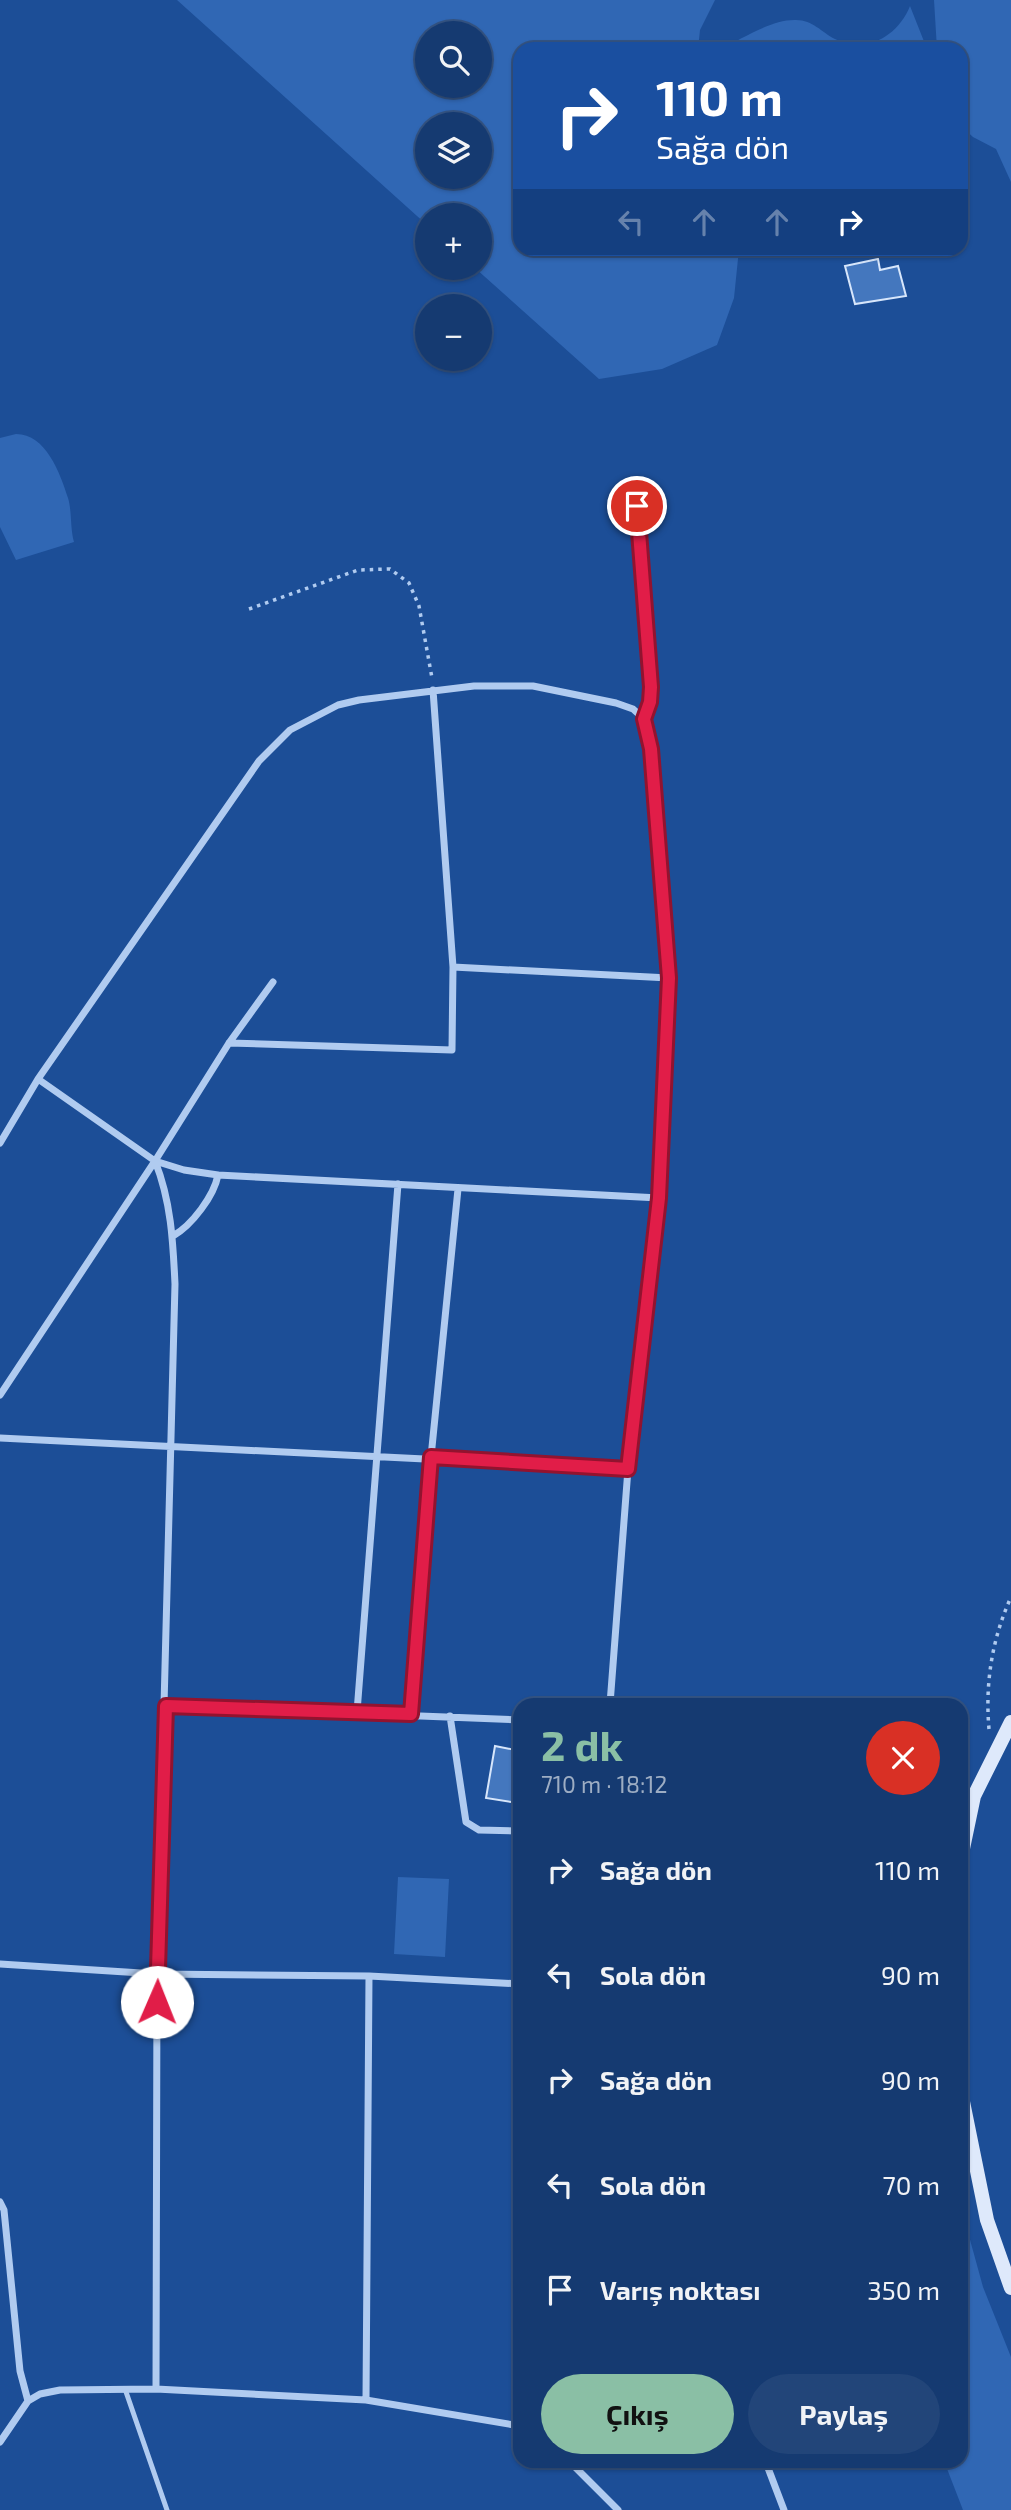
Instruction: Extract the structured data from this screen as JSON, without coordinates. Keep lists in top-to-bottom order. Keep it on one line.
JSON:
{"page":{"map_buttons":["+","−"],"turn":["110 m","Sağa dön"],"heading":["2 dk","710 m · 18:12"],"list":[{"name":"Sağa dön","value":"110 m"},{"name":"Sola dön","value":"90 m"},{"name":"Sağa dön","value":"90 m"},{"name":"Sola dön","value":"70 m"},{"name":"Varış noktası","value":"350 m"}],"buttons":["Çıkış","Paylaş"]}}
